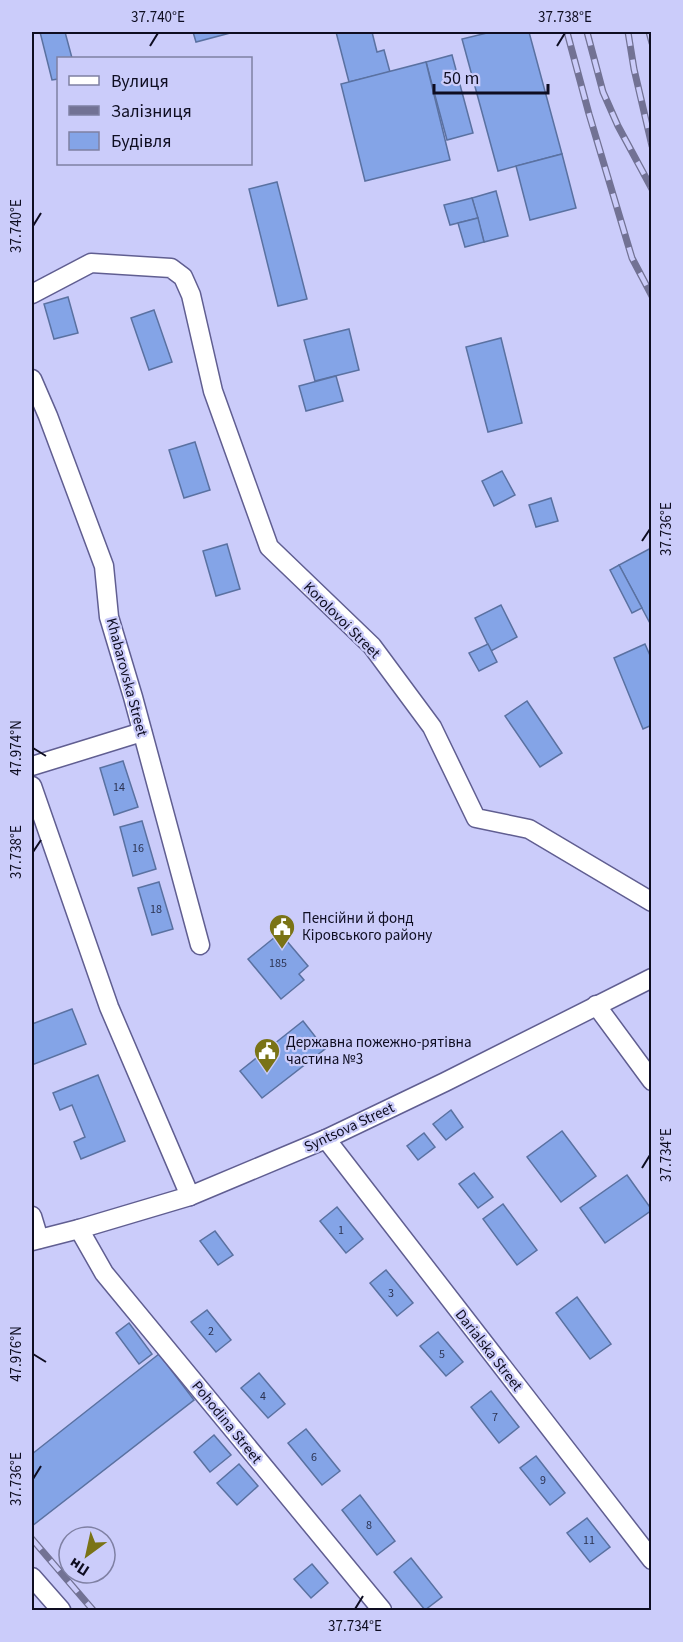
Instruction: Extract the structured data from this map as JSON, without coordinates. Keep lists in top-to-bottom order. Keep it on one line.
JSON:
{"streets":{"street":["Korolovoi Street","Khabarovska Street","Syntsova Street","Darialska Street","Pohodina Street"]},"crossings":[["Syntsova Street","Darialska Street"],["Syntsova Street","Pohodina Street"]],"places":{"public building":["Пенсійни й фонд Кіровського району","Державна пожежно-рятівна частина №3"]},"house_numbers":["14","16","18","185","1","3","2","5","4","7","6","9","8","11"],"legend":["Вулиця","Залізниця","Будівля"],"scale_bar":"50 m","north":"bottom left","coordinates":["37.740°E","37.738°E","37.736°E","47.974°N","37.734°E","47.976°N"]}
